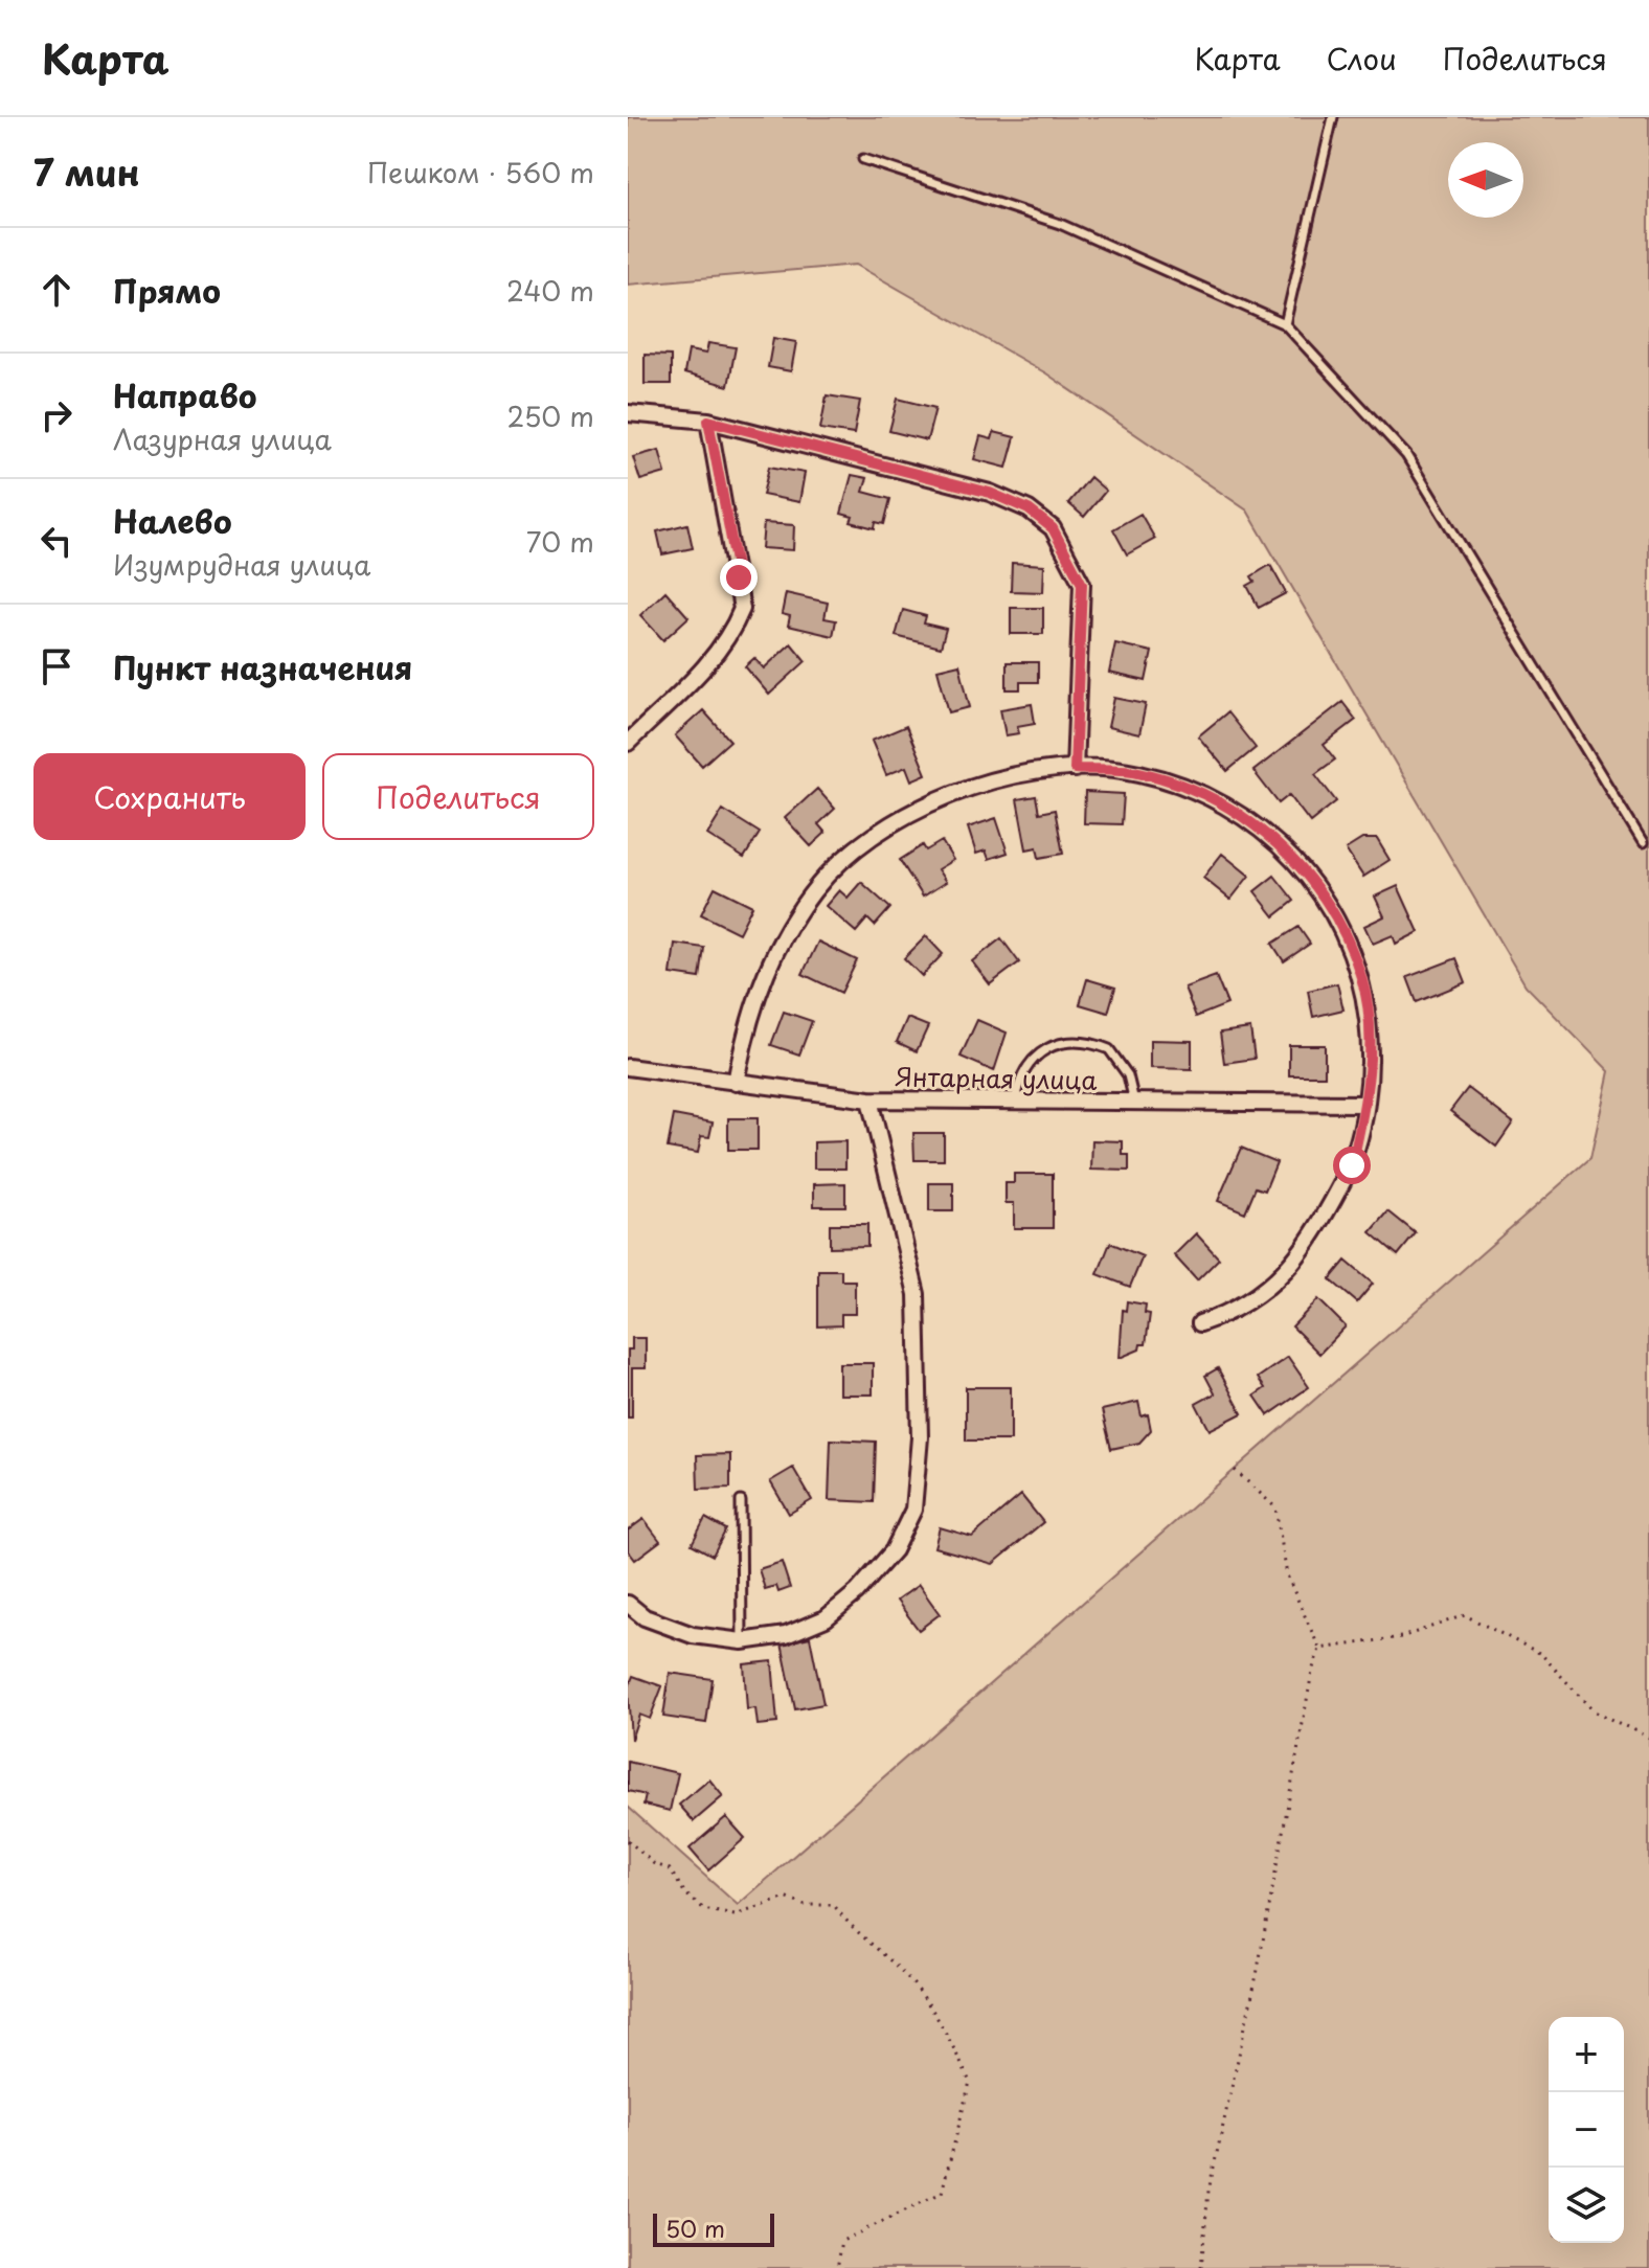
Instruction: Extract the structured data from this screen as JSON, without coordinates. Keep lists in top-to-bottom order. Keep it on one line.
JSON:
{"streets":{"street":["Янтарная улица"]},"scale_bar":"50 m","north":"left","page":{"header":"Карта","nav":["Карта","Слои","Поделиться"],"heading":["7 мин","Пешком · 560 m"],"list":[["Прямо","240 m"],["Направо","Лазурная улица","250 m"],["Налево","Изумрудная улица","70 m"],"Пункт назначения"],"buttons":["Сохранить","Поделиться"],"map_buttons":["+","−"],"scale":"50 m"}}
